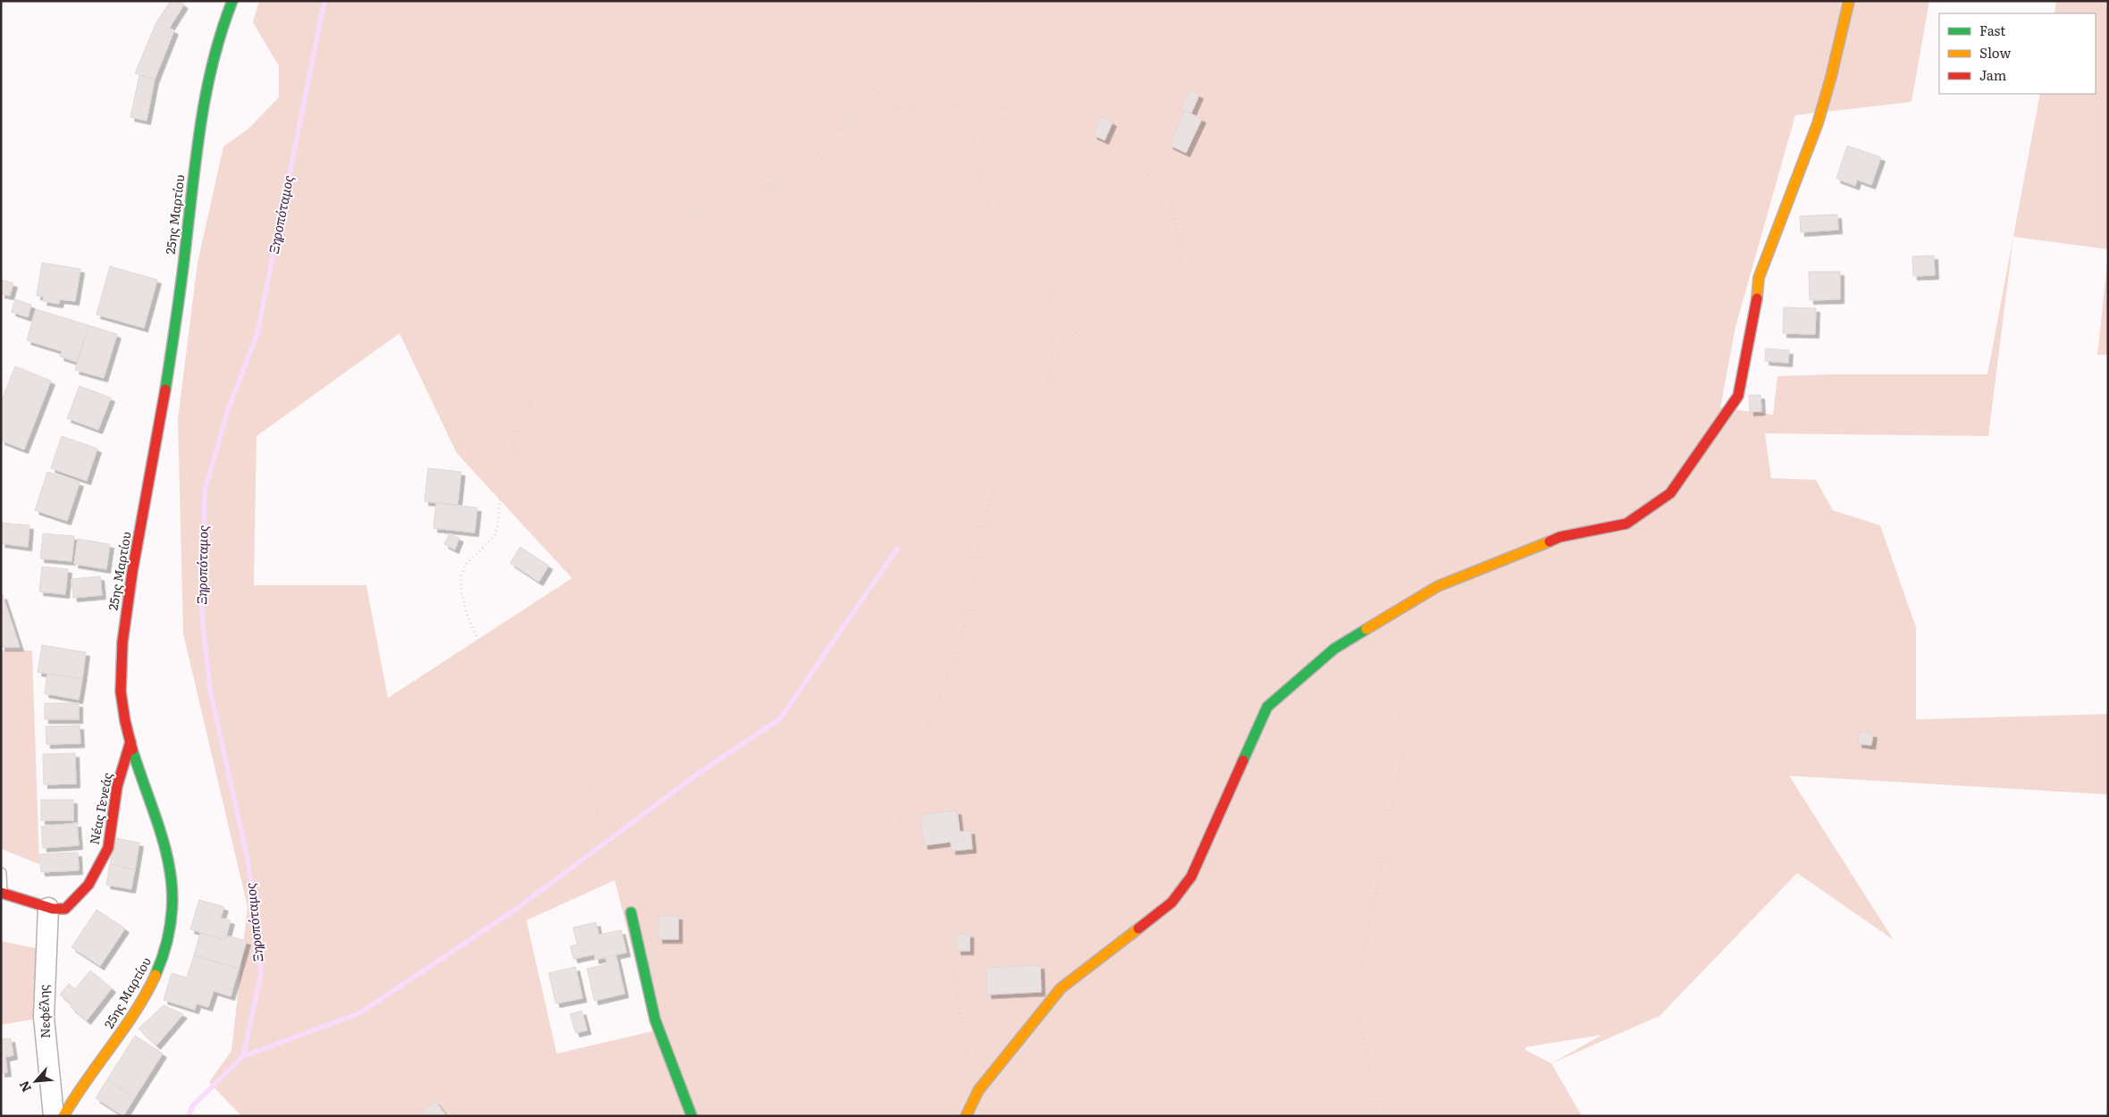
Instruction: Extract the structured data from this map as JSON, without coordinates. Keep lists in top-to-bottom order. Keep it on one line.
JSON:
{"streets":{"street":["25ης Μαρτίου","Νέας Γενεάς","Νεφέλης"]},"crossings":[["25ης Μαρτίου","Νέας Γενεάς"],["Νέας Γενεάς","Νεφέλης"]],"water":["Ξηροπόταμος"],"legend":["Fast","Slow","Jam"],"north":"bottom left"}
